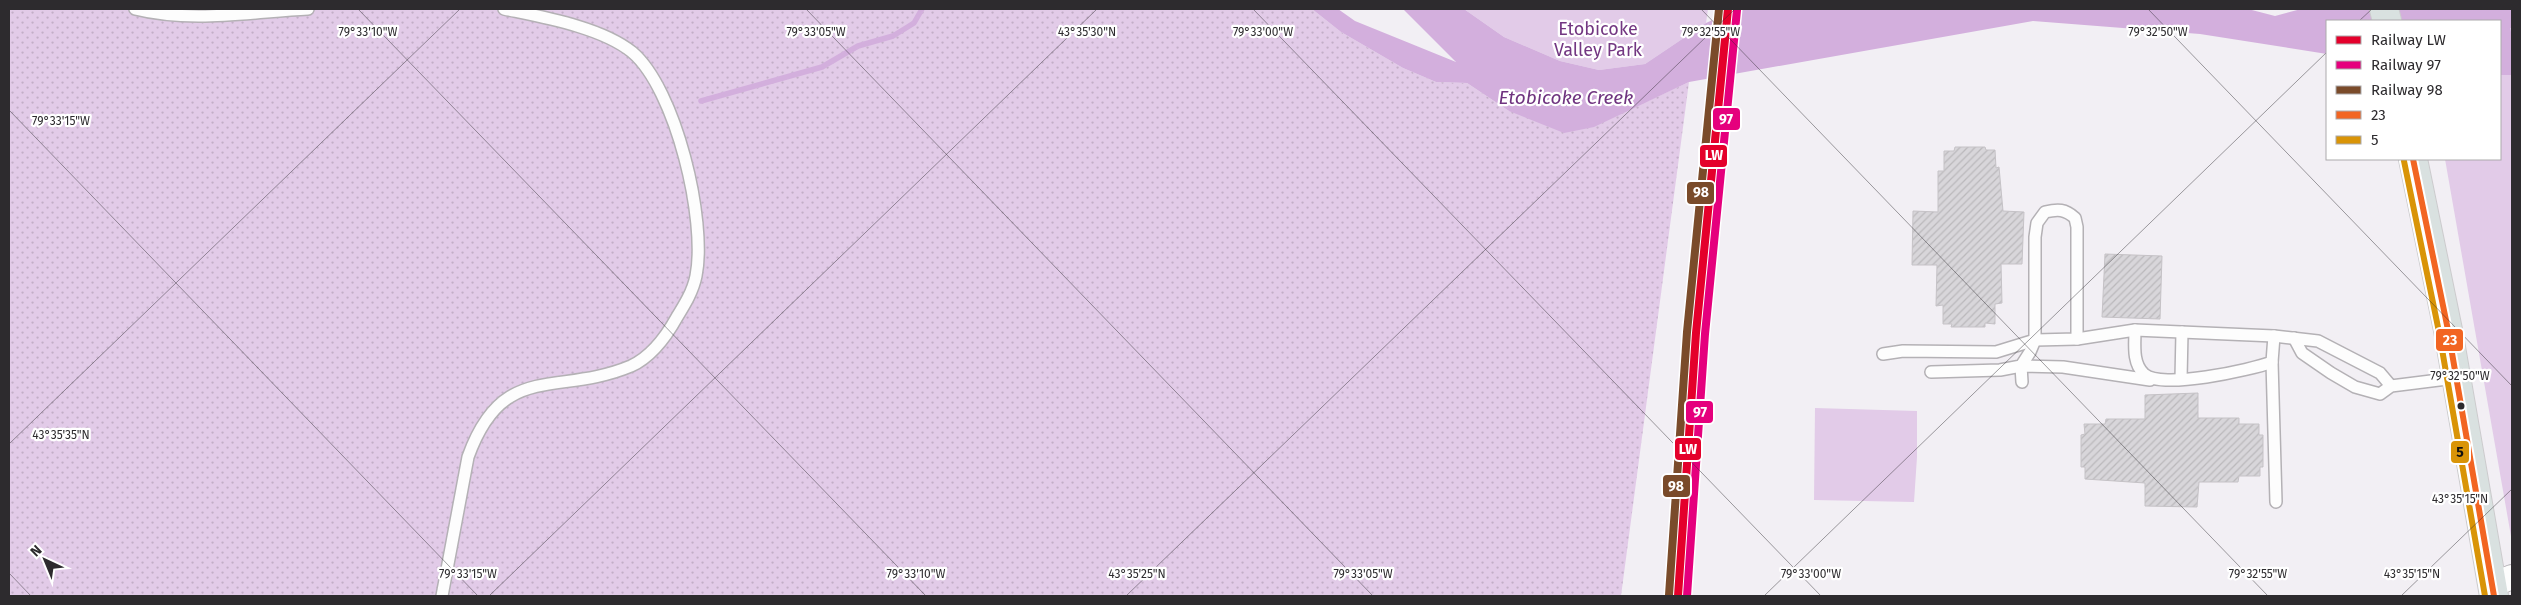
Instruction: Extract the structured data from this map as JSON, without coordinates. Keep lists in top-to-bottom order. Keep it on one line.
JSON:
{"water":["Etobicoke Creek"],"parks":["Etobicoke Valley Park"],"lines":["rail line LW","rail line 98","rail line 97","transit line 23","transit line 5"],"legend":["Railway LW","Railway 97","Railway 98","23","5"],"north":"top left","coordinates":["43°35'30\"N","79°32'55\"W","79°33'10\"W","79°33'05\"W","79°33'00\"W","79°32'50\"W","79°33'15\"W","43°35'35\"N","43°35'15\"N","43°35'25\"N"]}
